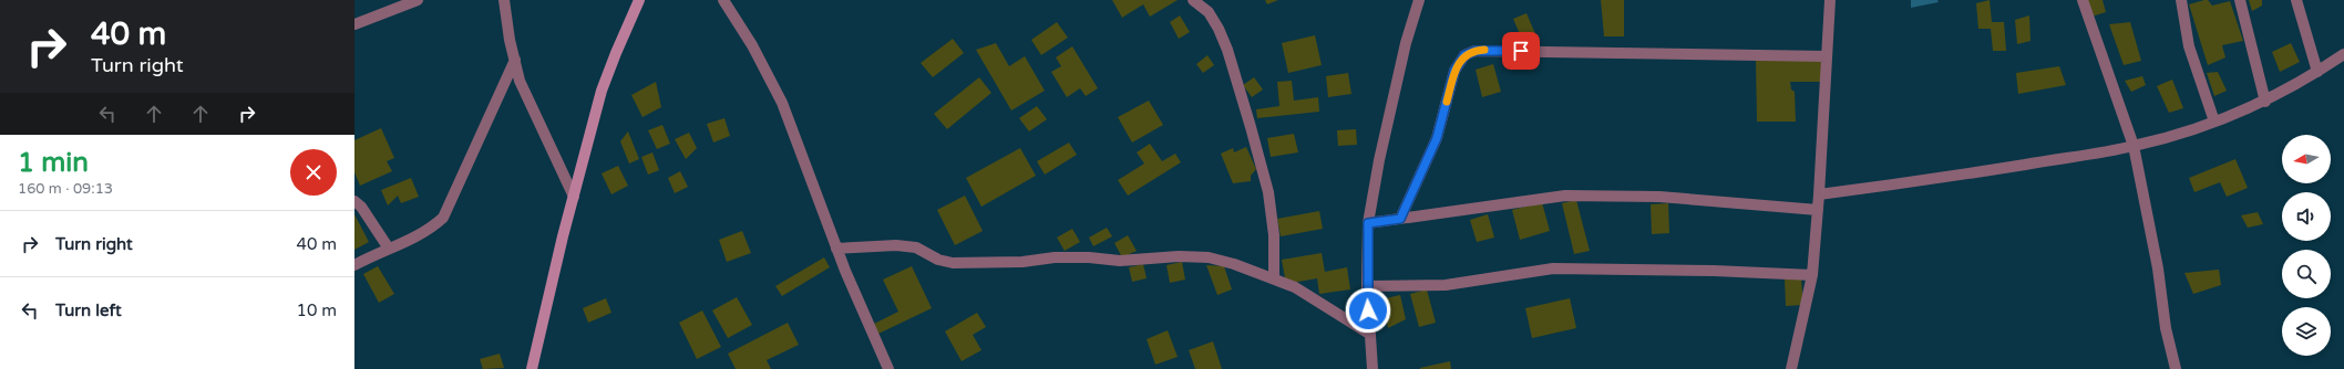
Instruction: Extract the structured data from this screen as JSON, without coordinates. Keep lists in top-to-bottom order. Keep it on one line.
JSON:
{"north":"left","page":{"turn":["40 m","Turn right"],"heading":["1 min","160 m · 09:13"],"list":[{"name":"Turn right","value":"40 m"},{"name":"Turn left","value":"10 m"}]}}
